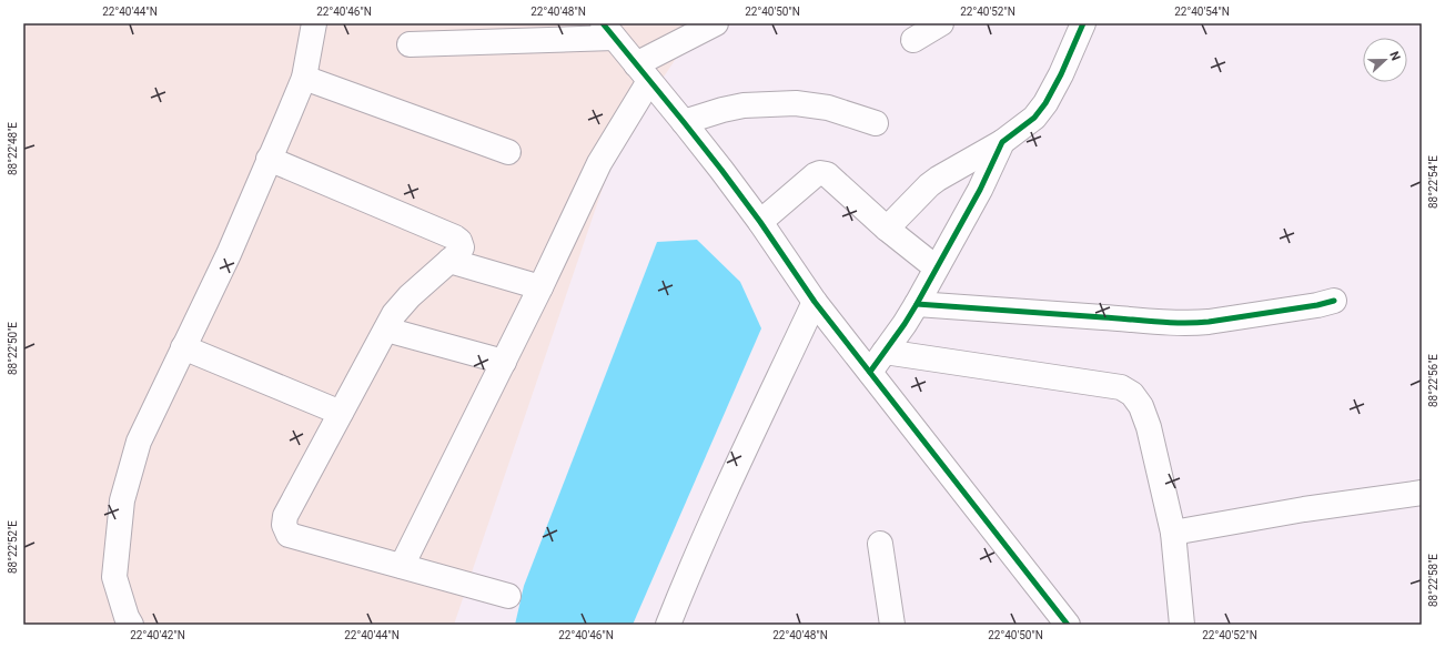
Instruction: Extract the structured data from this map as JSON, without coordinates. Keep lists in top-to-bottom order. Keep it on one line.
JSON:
{"north":"right","coordinates":["22°40'44\"N","22°40'46\"N","22°40'48\"N","22°40'50\"N","22°40'52\"N","22°40'54\"N","88°22'48\"E","88°22'54\"E","88°22'50\"E","88°22'56\"E","88°22'52\"E","88°22'58\"E","22°40'42\"N"]}
